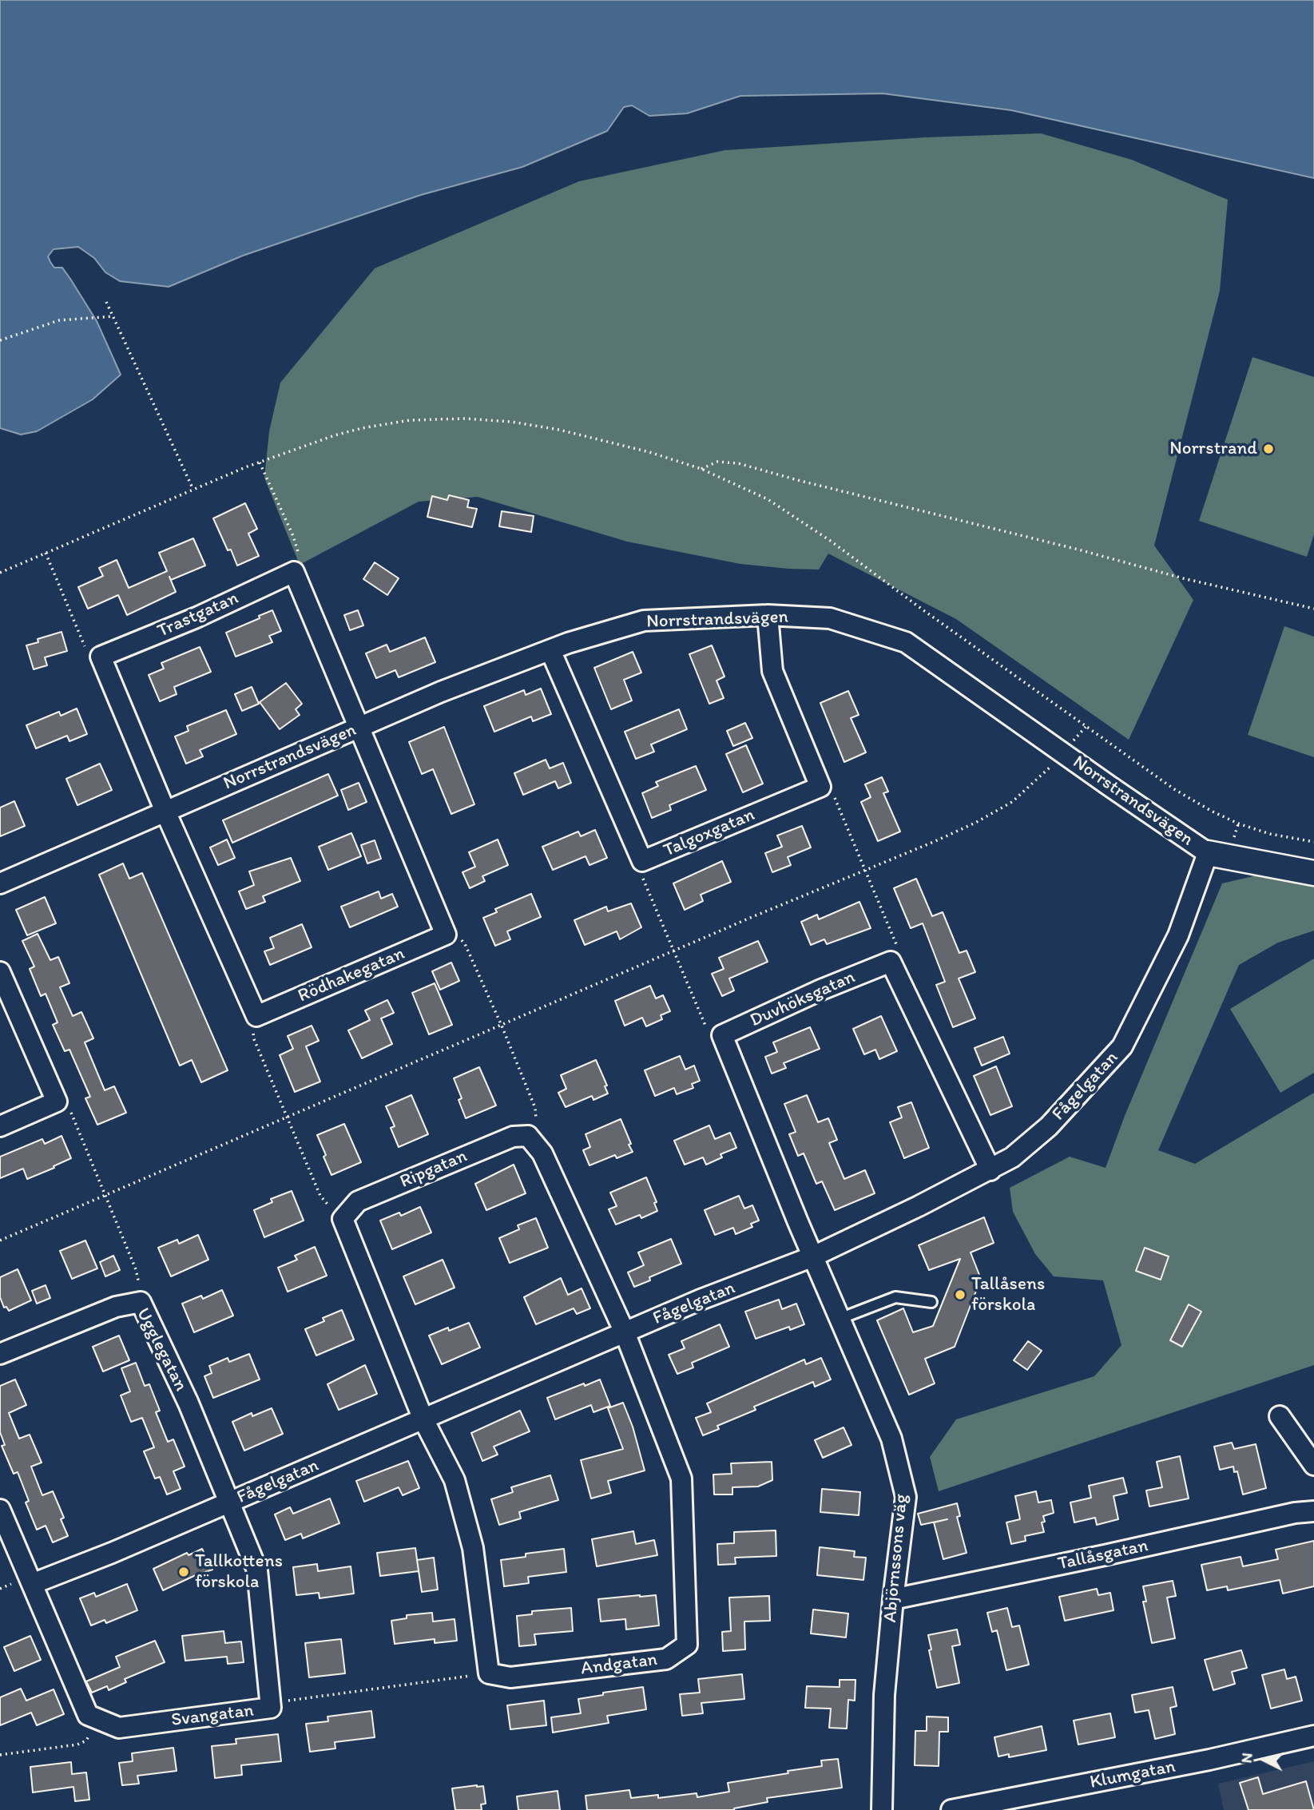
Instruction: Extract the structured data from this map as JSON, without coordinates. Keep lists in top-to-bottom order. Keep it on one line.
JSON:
{"streets":{"street":["Trastgatan","Norrstrandsvägen","Talgoxgatan","Rödhakegatan","Duvhöksgatan","Fågelgatan","Ripgatan","Ugglegatan","Tallåsgatan","Abjörnssons väg","Andgatan","Svangatan","Klumgatan"]},"crossings":[["Norrstrandsvägen","Talgoxgatan"],["Norrstrandsvägen","Fågelgatan"],["Fågelgatan","Ugglegatan"],["Fågelgatan","Abjörnssons väg"],["Fågelgatan","Andgatan"],["Fågelgatan","Svangatan"],["Ugglegatan","Svangatan"],["Tallåsgatan","Abjörnssons väg"]],"places":["Norrstrand","Tallåsens förskola","Tallkottens förskola"],"north":"left"}
